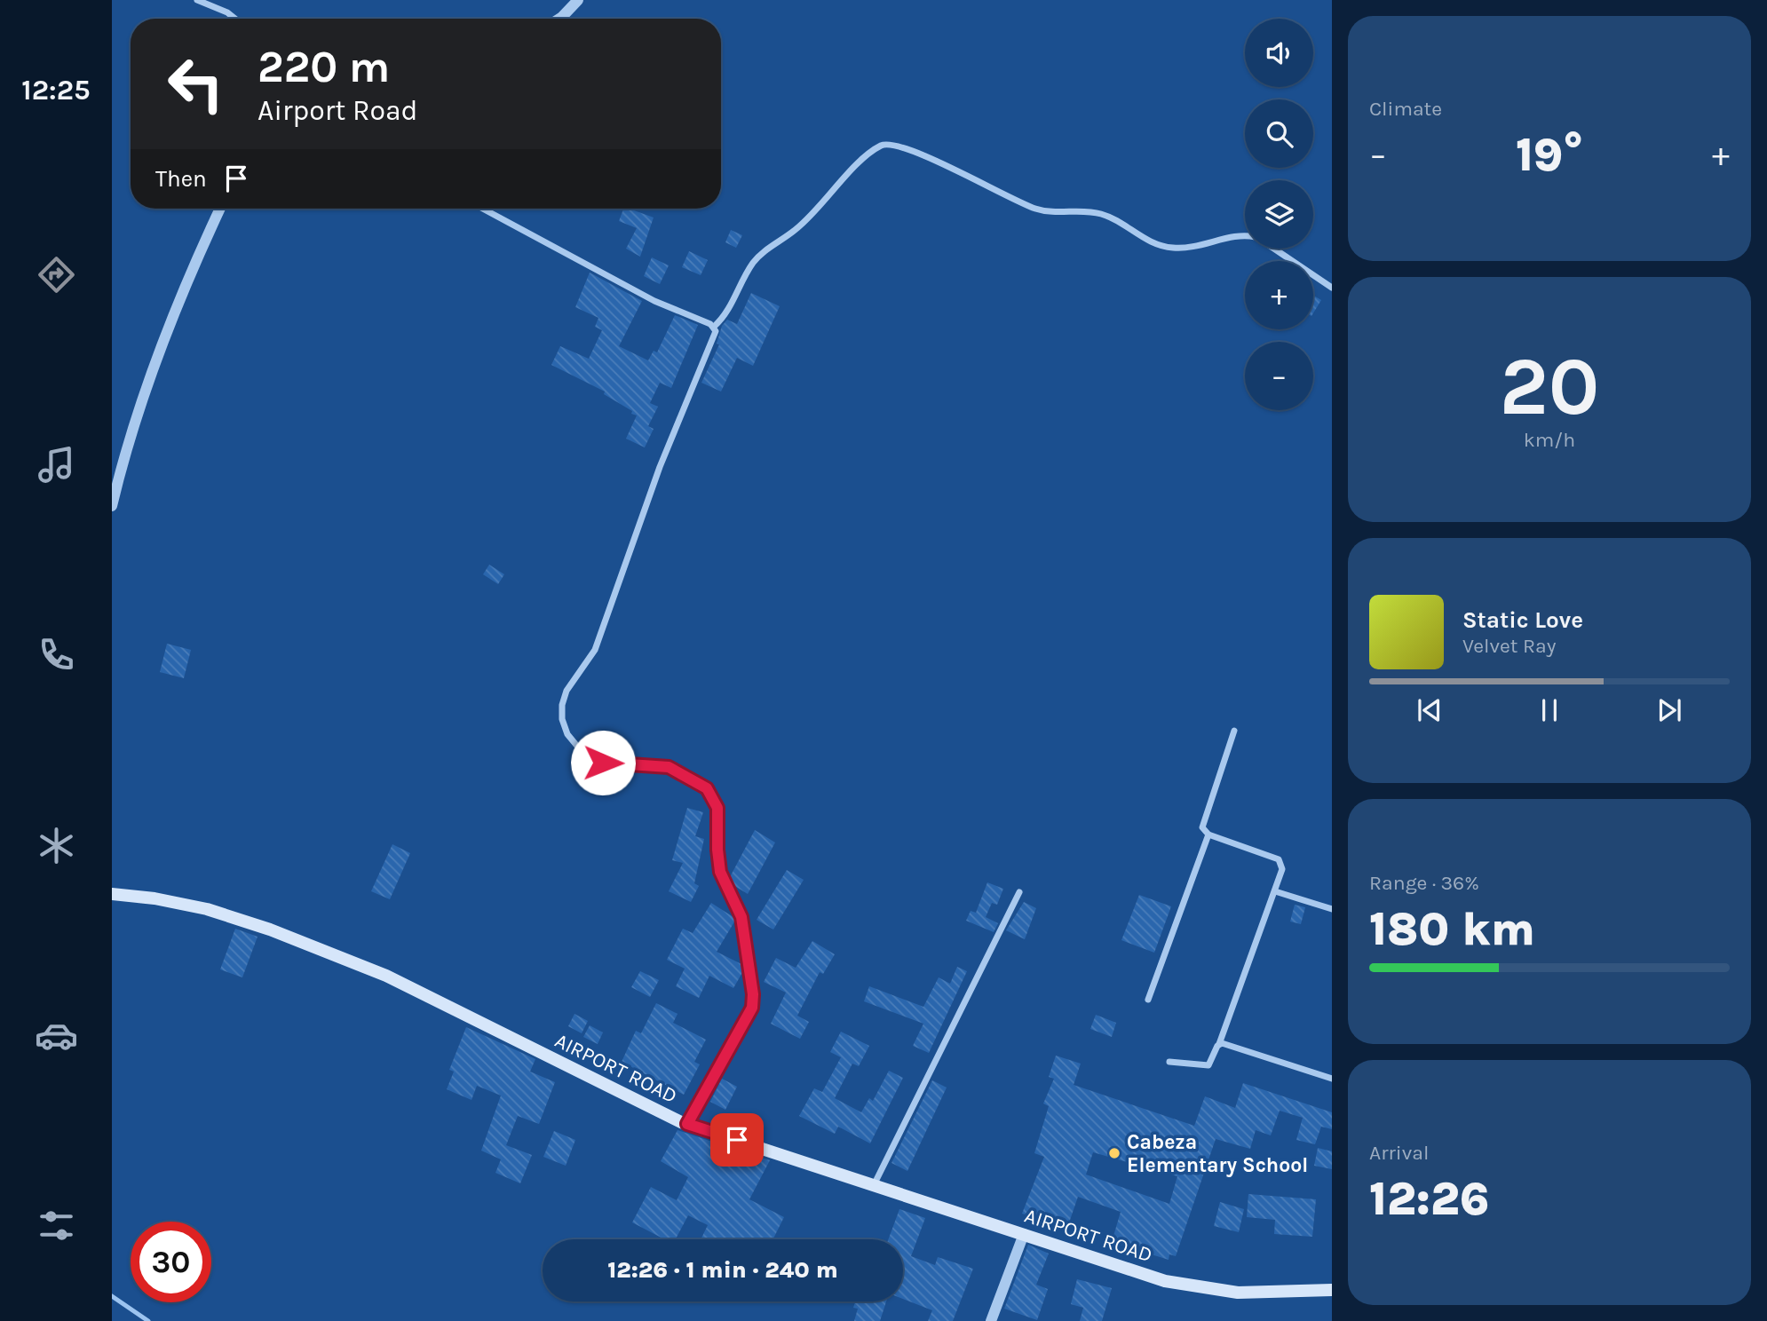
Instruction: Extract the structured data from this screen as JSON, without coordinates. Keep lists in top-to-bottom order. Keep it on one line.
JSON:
{"streets":{"main road":["AIRPORT ROAD"]},"places":["Cabeza Elementary School"],"page":{"tabs":"12:25","tile":["Climate",["20","km/h"],["Range · 36%","180 km"],["Arrival","12:26"]],"map_buttons":["+","−"],"turn":["220 m","Airport Road"],"heat":["−","19°","+"],"then":"Then","song":["Static Love","Velvet Ray"],"limit":"30","trip":"12:26 · 1 min · 240 m"}}
